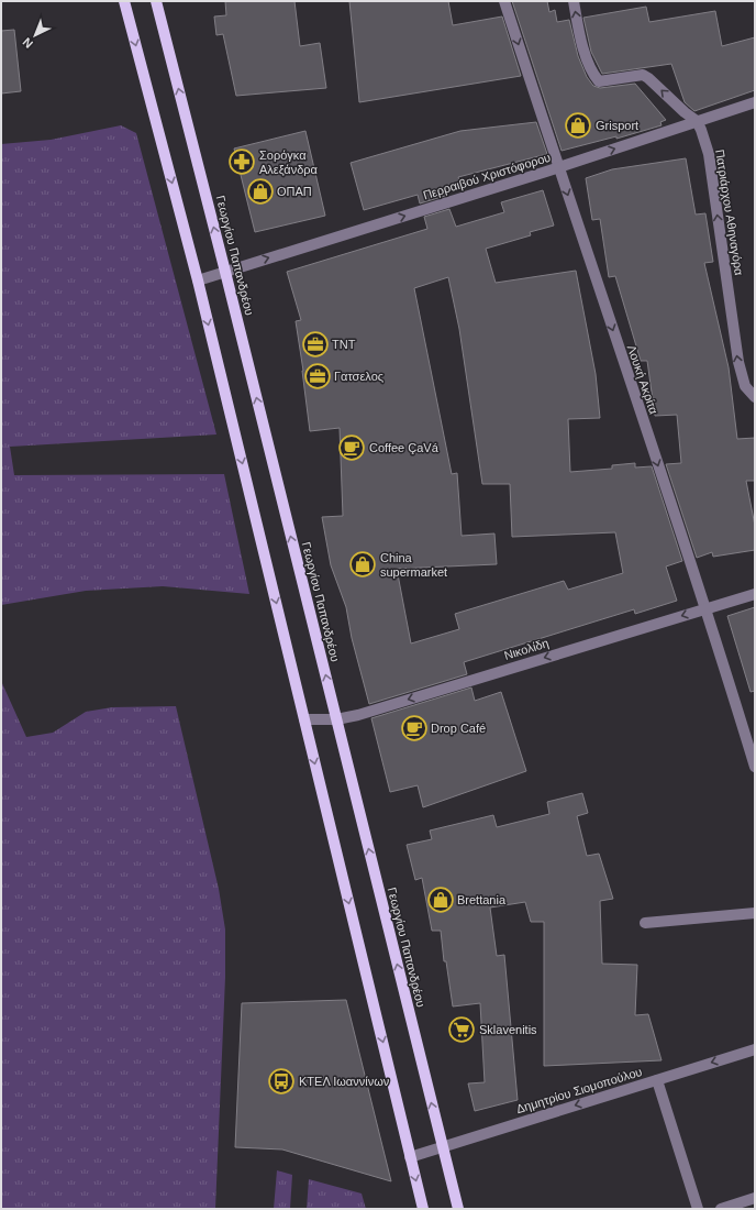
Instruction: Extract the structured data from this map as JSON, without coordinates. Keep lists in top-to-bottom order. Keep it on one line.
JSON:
{"streets":{"main road":["Γεωργίου Παπανδρέου"],"street":["Περραιβού Χριστόφορου","Πατριάρχου Αθηναγόρα","Λουκή Ακρίτα","Νικολίδη","Δημητρίου Σιομοπούλου"]},"crossings":[["Περραιβού Χριστόφορου","Πατριάρχου Αθηναγόρα"],["Περραιβού Χριστόφορου","Γεωργίου Παπανδρέου"],["Περραιβού Χριστόφορου","Λουκή Ακρίτα"],["Γεωργίου Παπανδρέου","Νικολίδη"],["Γεωργίου Παπανδρέου","Δημητρίου Σιομοπούλου"],["Λουκή Ακρίτα","Νικολίδη"]],"one_way":["Περραιβού Χριστόφορου","Πατριάρχου Αθηναγόρα","Λουκή Ακρίτα","Νικολίδη","Δημητρίου Σιομοπούλου"],"places":{"shop":["Grisport","ΟΠΑΠ","China supermarket","Brettania"],"pharmacy":["Σορόγκα Αλεξάνδρα"],"office":["TNT","Γατσελος"],"cafe":["Coffee ÇaVá","Drop Café"],"supermarket":["Sklavenitis"],"bus stop":["ΚΤΕΛ Ιωαννίνων"]},"north":"bottom left"}
